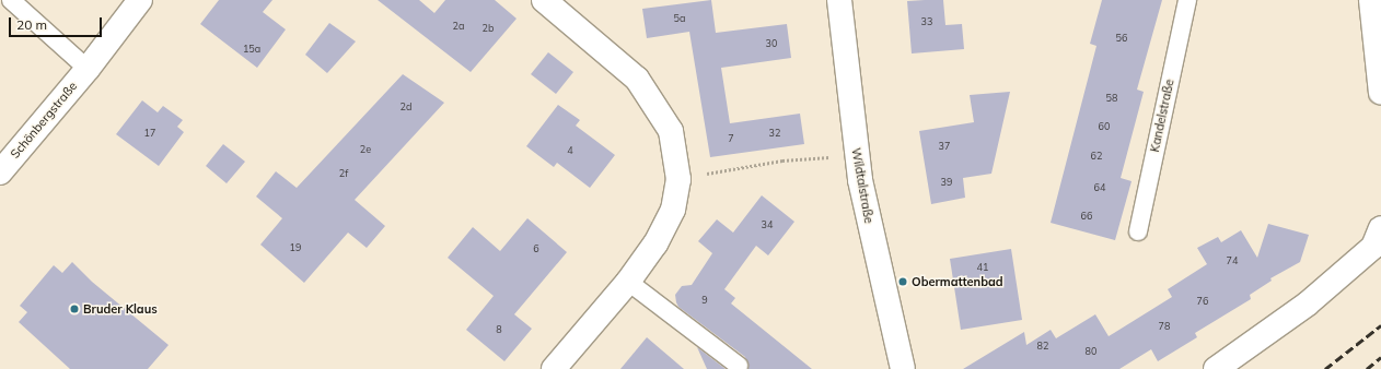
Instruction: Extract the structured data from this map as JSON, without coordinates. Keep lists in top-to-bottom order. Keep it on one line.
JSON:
{"streets":{"street":["Schönbergstraße","Wildtalstraße"],"lane":["Kandelstraße"]},"places":["Obermattenbad","Bruder Klaus"],"house_numbers":["5a","33","2a","2b","56","30","15a","58","2d","60","17","32","7","37","2e","4","62","2f","39","64","66","34","19","6","74","41","9","76","78","8","82","80"],"scale_bar":"20 m"}
